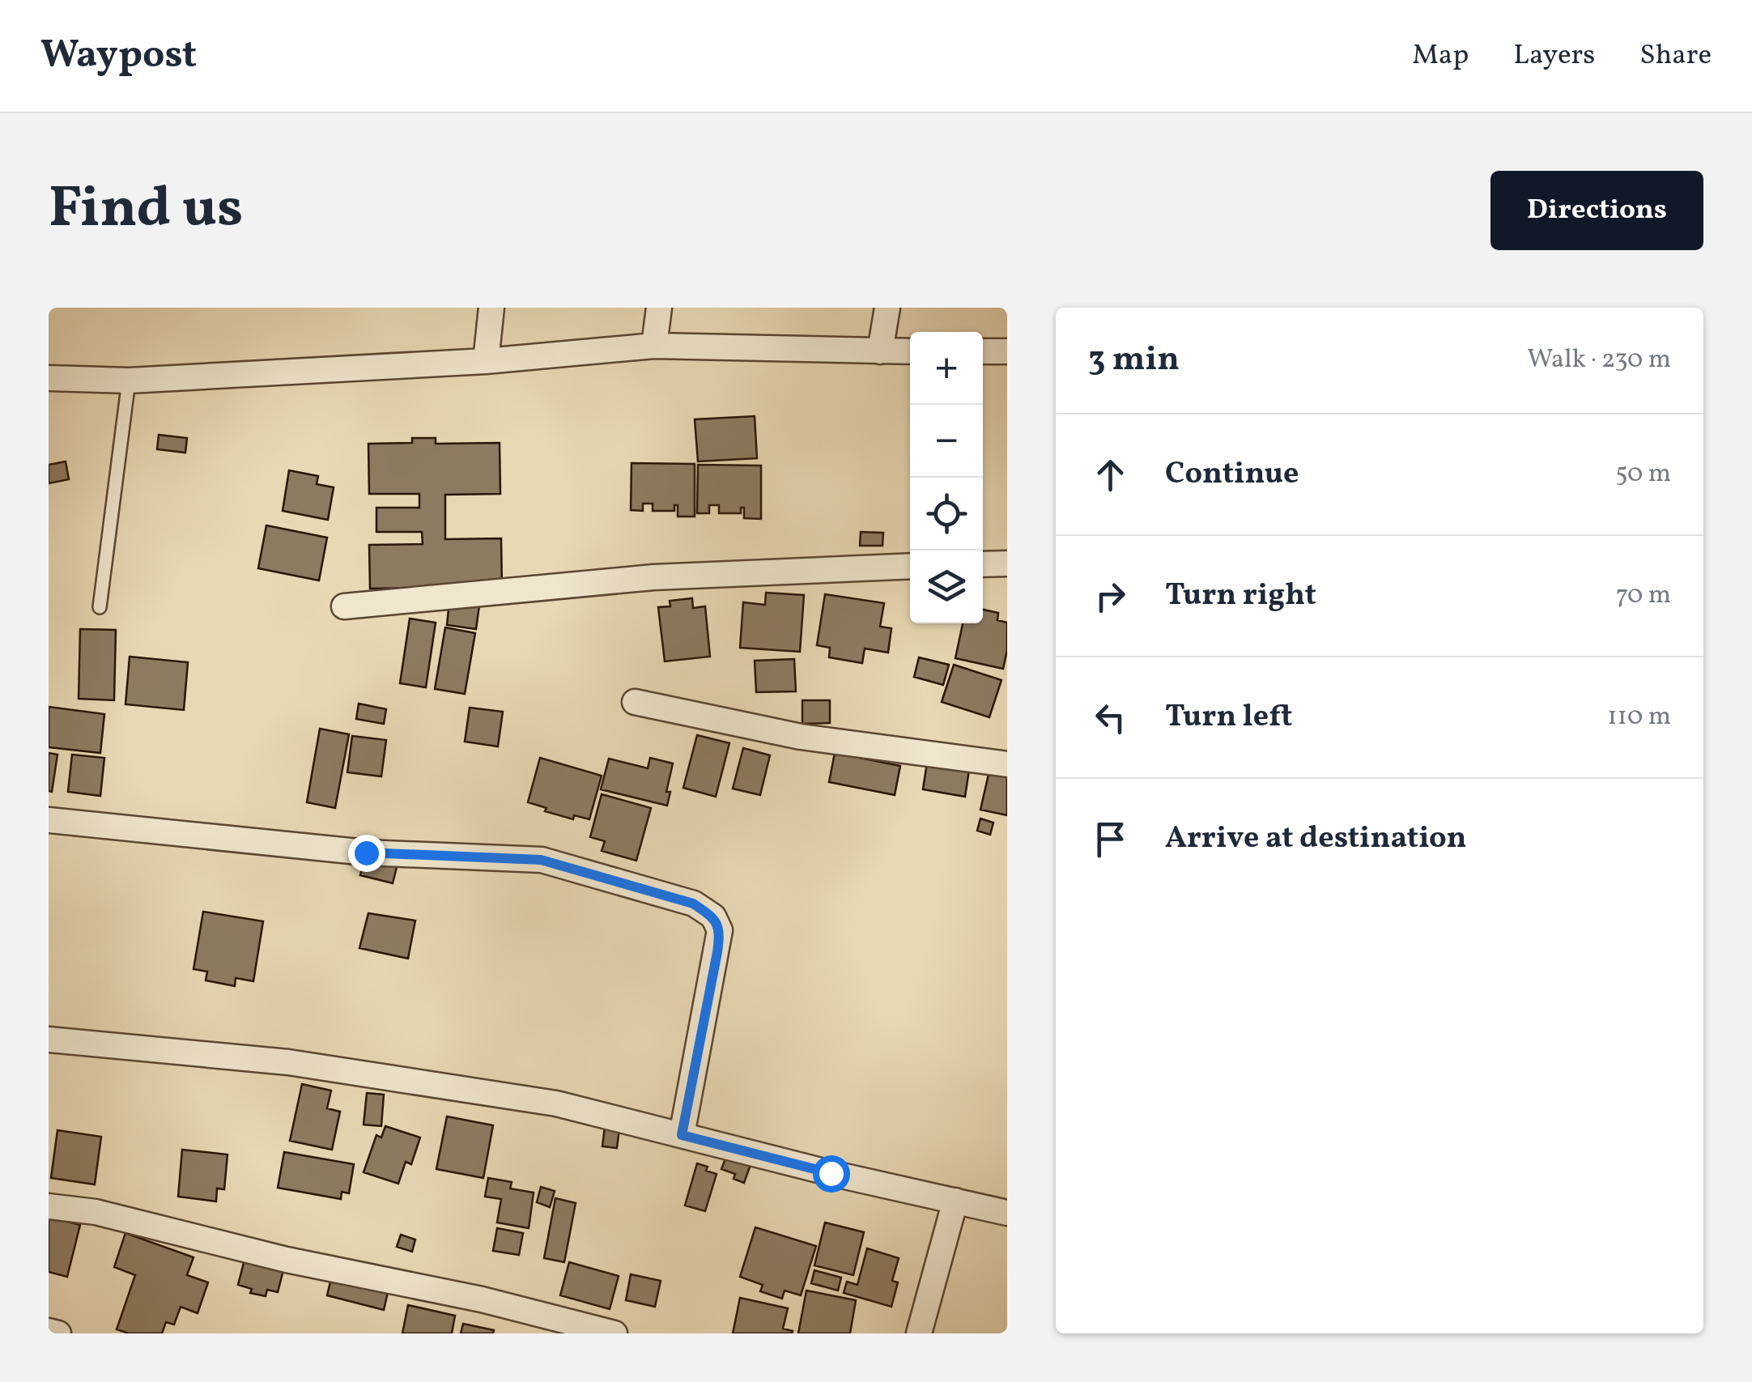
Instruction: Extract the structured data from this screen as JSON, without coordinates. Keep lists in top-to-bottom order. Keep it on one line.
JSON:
{"page":{"header":"Waypost","nav":["Map","Layers","Share"],"title":"Find us","buttons":"Directions","heading":["3 min","Walk · 230 m"],"map_buttons":["+","−"],"list":[["Continue","50 m"],["Turn right","70 m"],["Turn left","110 m"],"Arrive at destination"]}}
